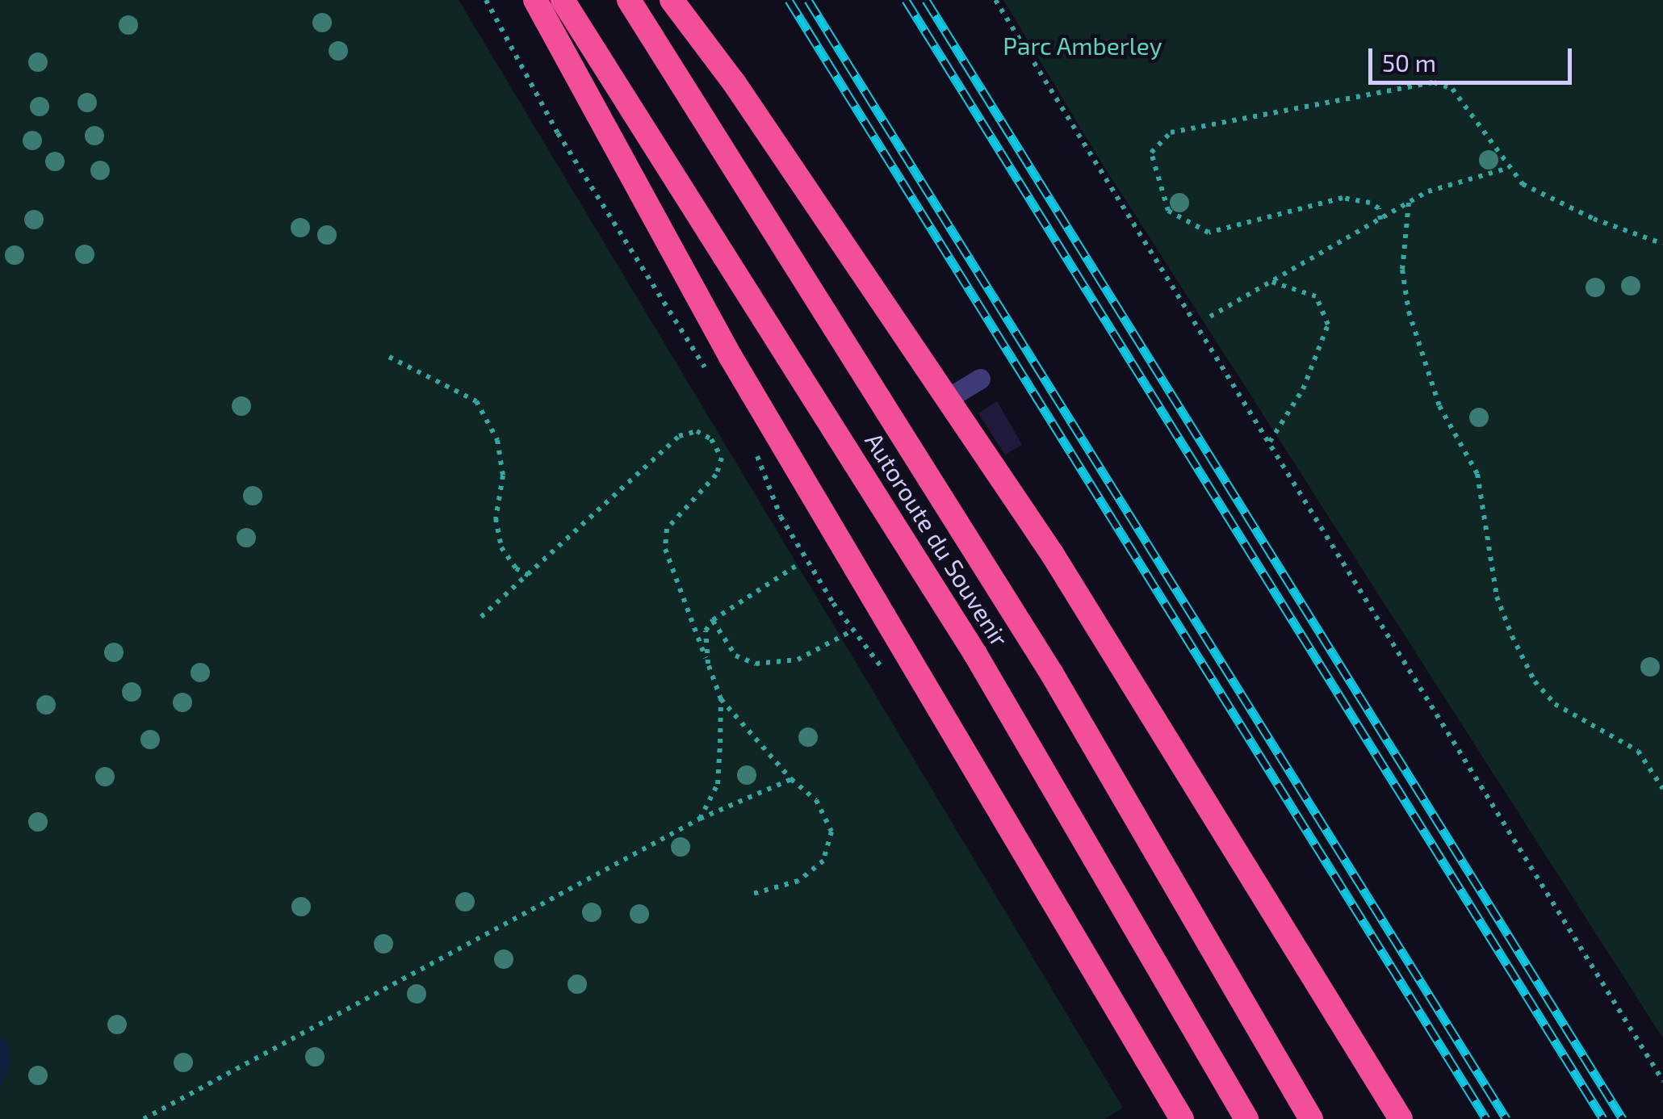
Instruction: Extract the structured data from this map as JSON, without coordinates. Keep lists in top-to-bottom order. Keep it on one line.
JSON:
{"streets":{"highway":["Autoroute du Souvenir"]},"parks":["Parc Amberley"],"scale_bar":"50 m"}
